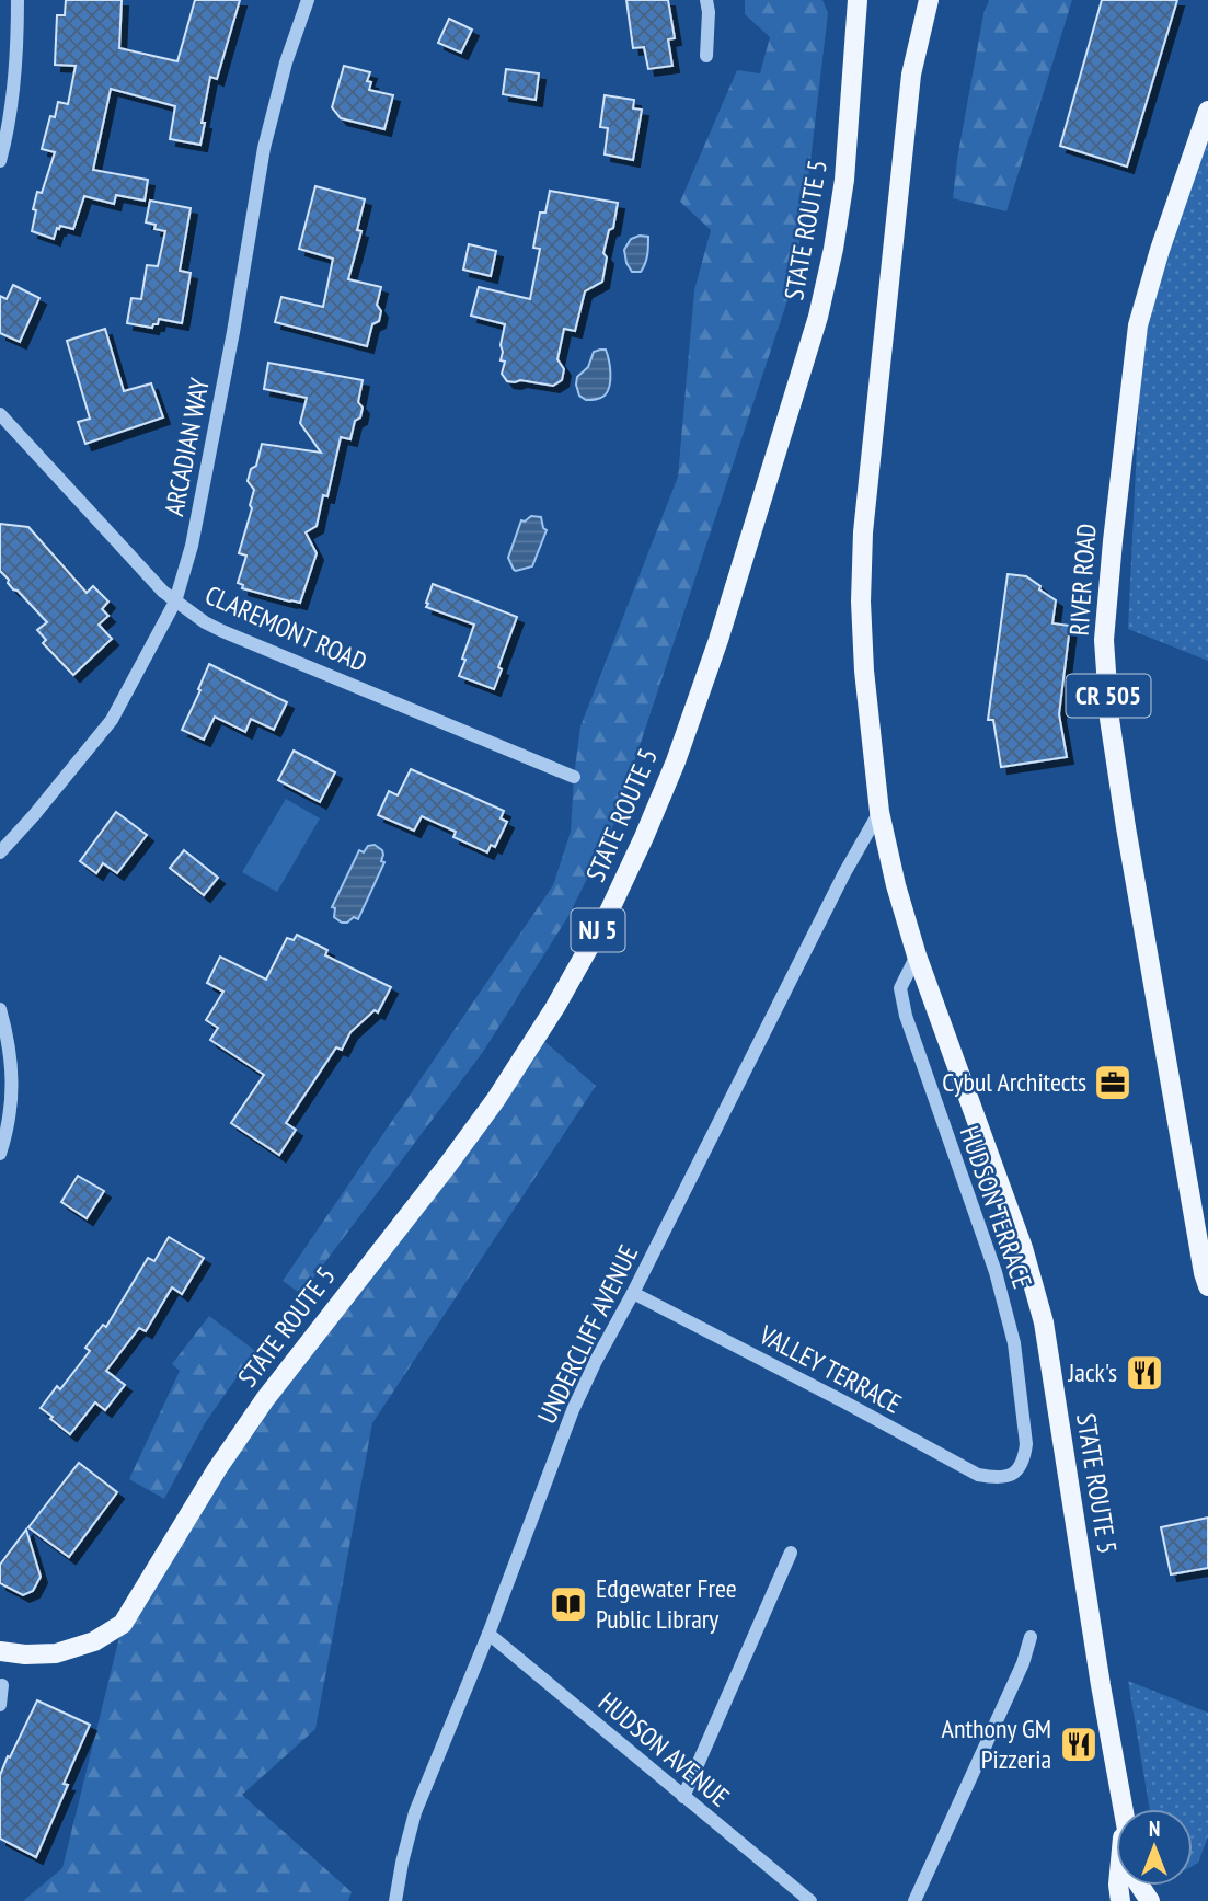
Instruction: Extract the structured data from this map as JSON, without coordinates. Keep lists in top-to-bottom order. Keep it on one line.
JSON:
{"streets":{"main road":["STATE ROUTE 5","RIVER ROAD","CR 505","NJ 5"],"street":["ARCADIAN WAY","CLAREMONT ROAD","HUDSON TERRACE","UNDERCLIFF AVENUE","VALLEY TERRACE","HUDSON AVENUE"]},"crossings":[["STATE ROUTE 5","HUDSON TERRACE"],["STATE ROUTE 5","UNDERCLIFF AVENUE"],["ARCADIAN WAY","CLAREMONT ROAD"],["HUDSON TERRACE","VALLEY TERRACE"],["UNDERCLIFF AVENUE","VALLEY TERRACE"],["UNDERCLIFF AVENUE","HUDSON AVENUE"]],"places":{"office":["Cybul Architects"],"restaurant":["Jack's","Anthony GM Pizzeria"],"library":["Edgewater Free Public Library"]},"north":"top"}
